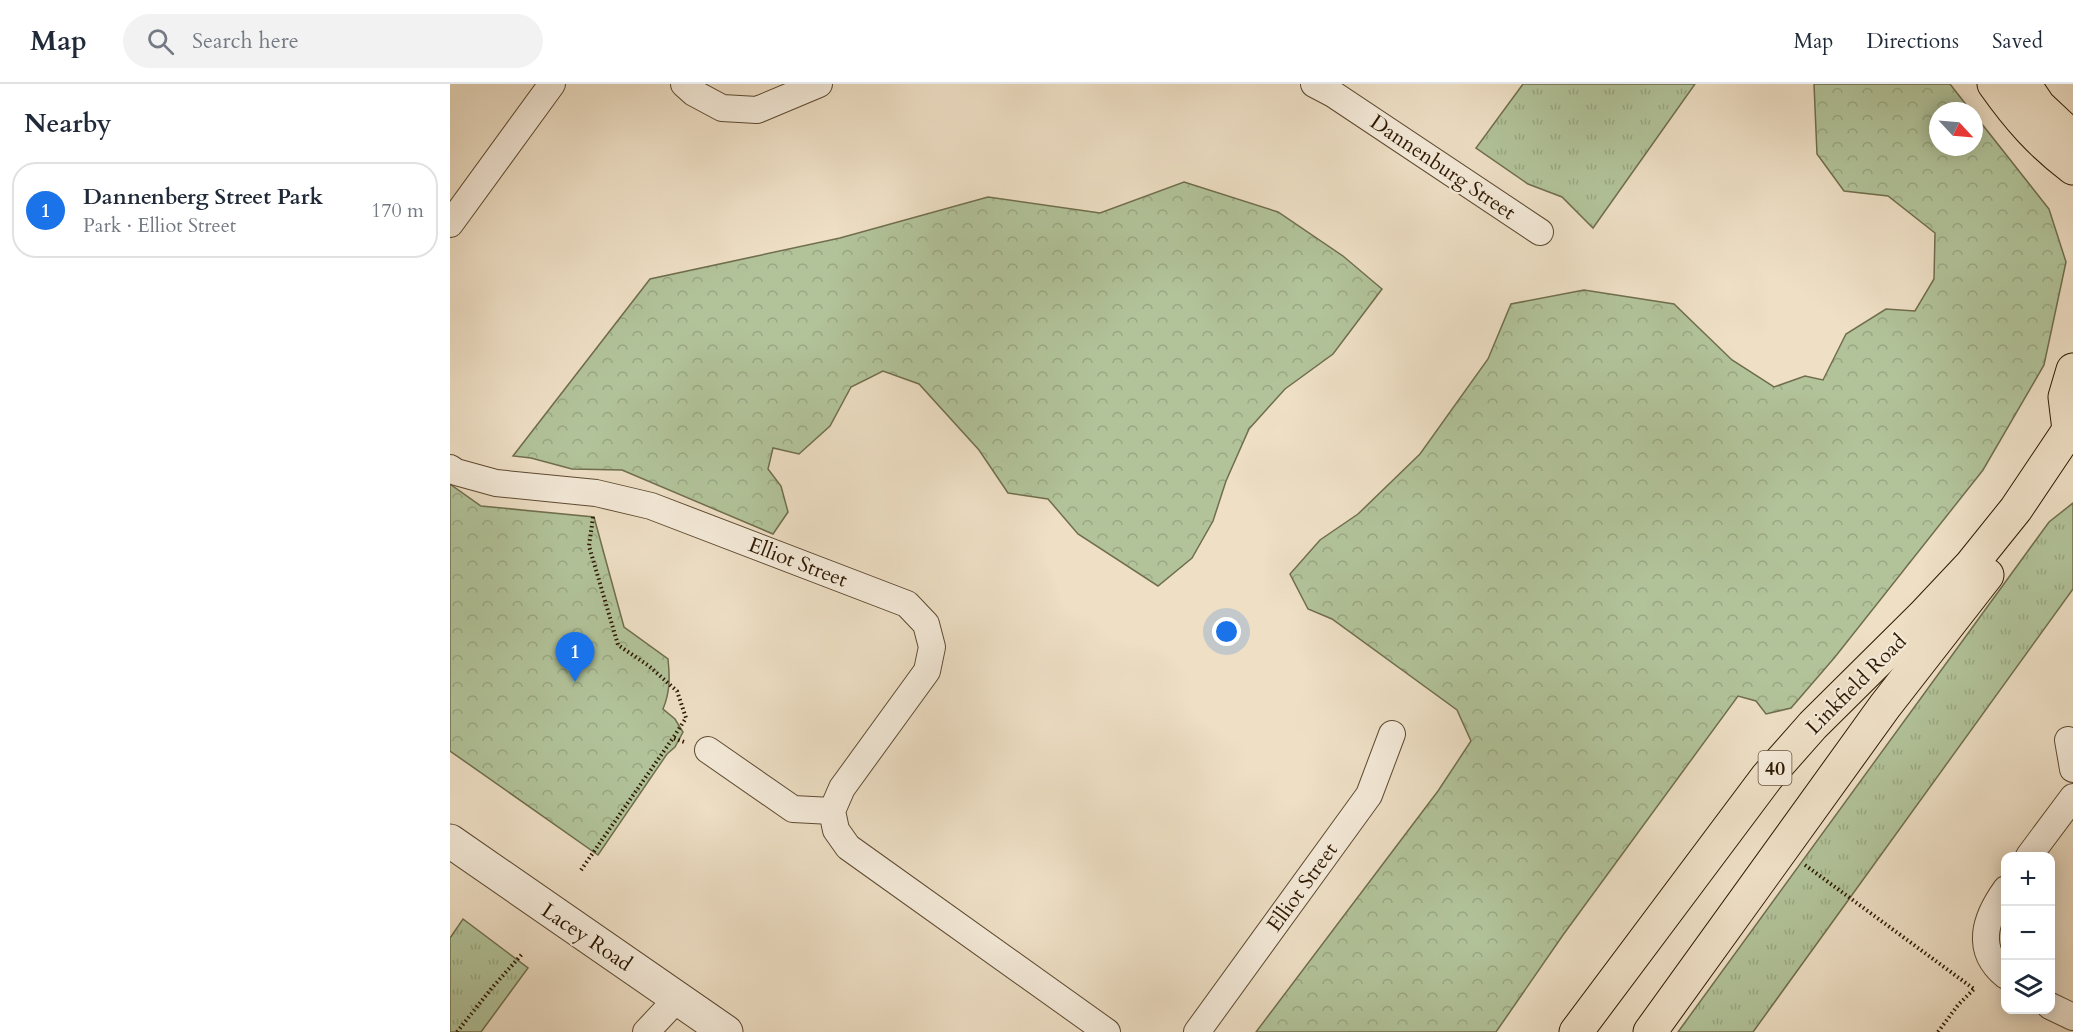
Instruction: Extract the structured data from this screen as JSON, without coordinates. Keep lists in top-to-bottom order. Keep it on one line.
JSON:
{"streets":{"main road":["Linkfield Road","40"],"street":["Dannenburg Street","Elliot Street","Lacey Road"]},"north":"bottom right","page":{"header":"Map","search":"Search here","nav":["Map","Directions","Saved"],"heading":"Nearby","list":[{"mark":"1","name":"Dannenberg Street Park","note":"Park · Elliot Street","value":"170 m"}],"pins":"1","map_buttons":["+","−"]}}
